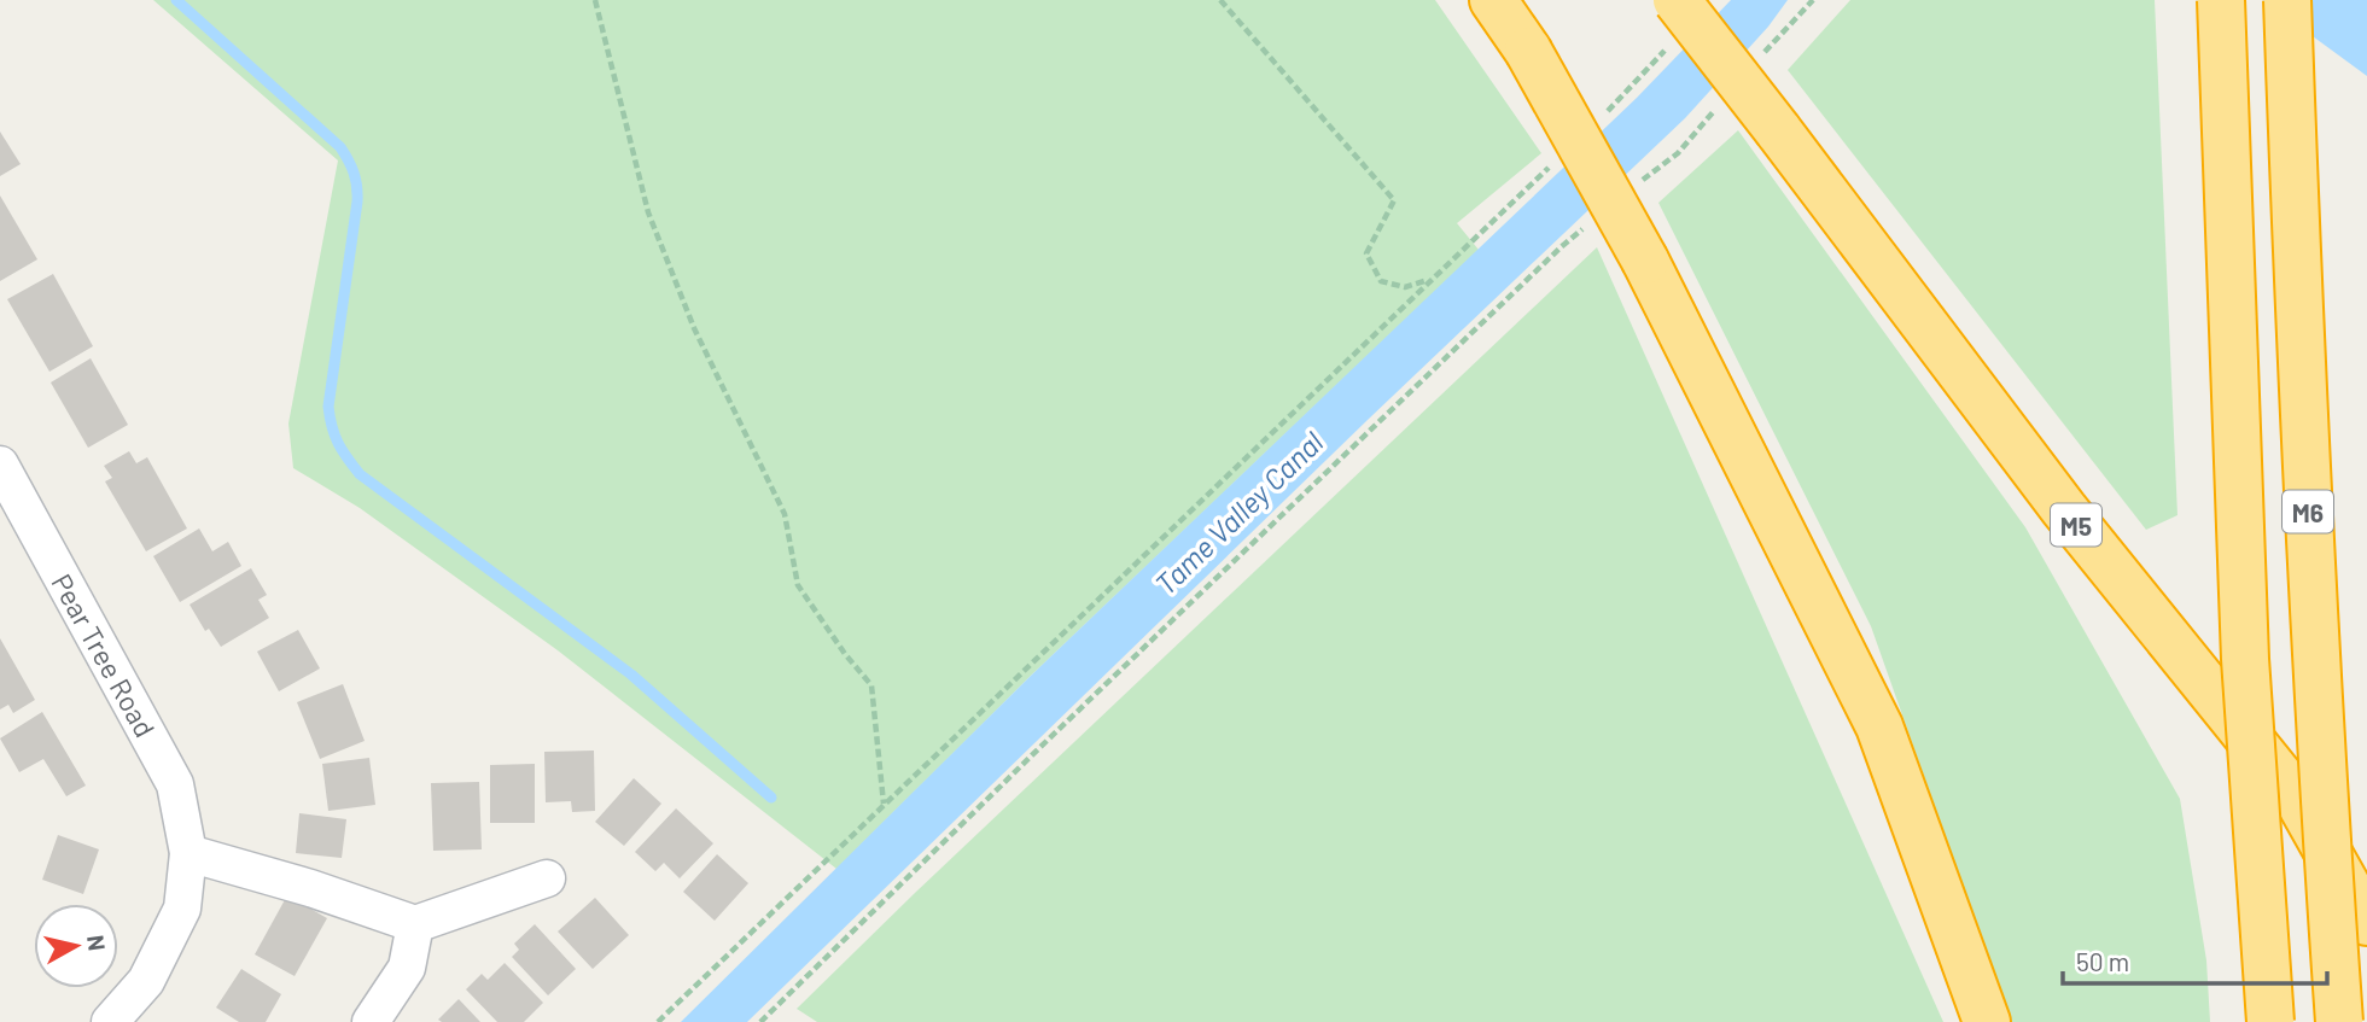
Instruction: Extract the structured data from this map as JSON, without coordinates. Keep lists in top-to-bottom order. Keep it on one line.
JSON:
{"streets":{"highway":["M6","M5"],"street":["Pear Tree Road"]},"water":["Tame Valley Canal"],"scale_bar":"50 m","north":"right"}
